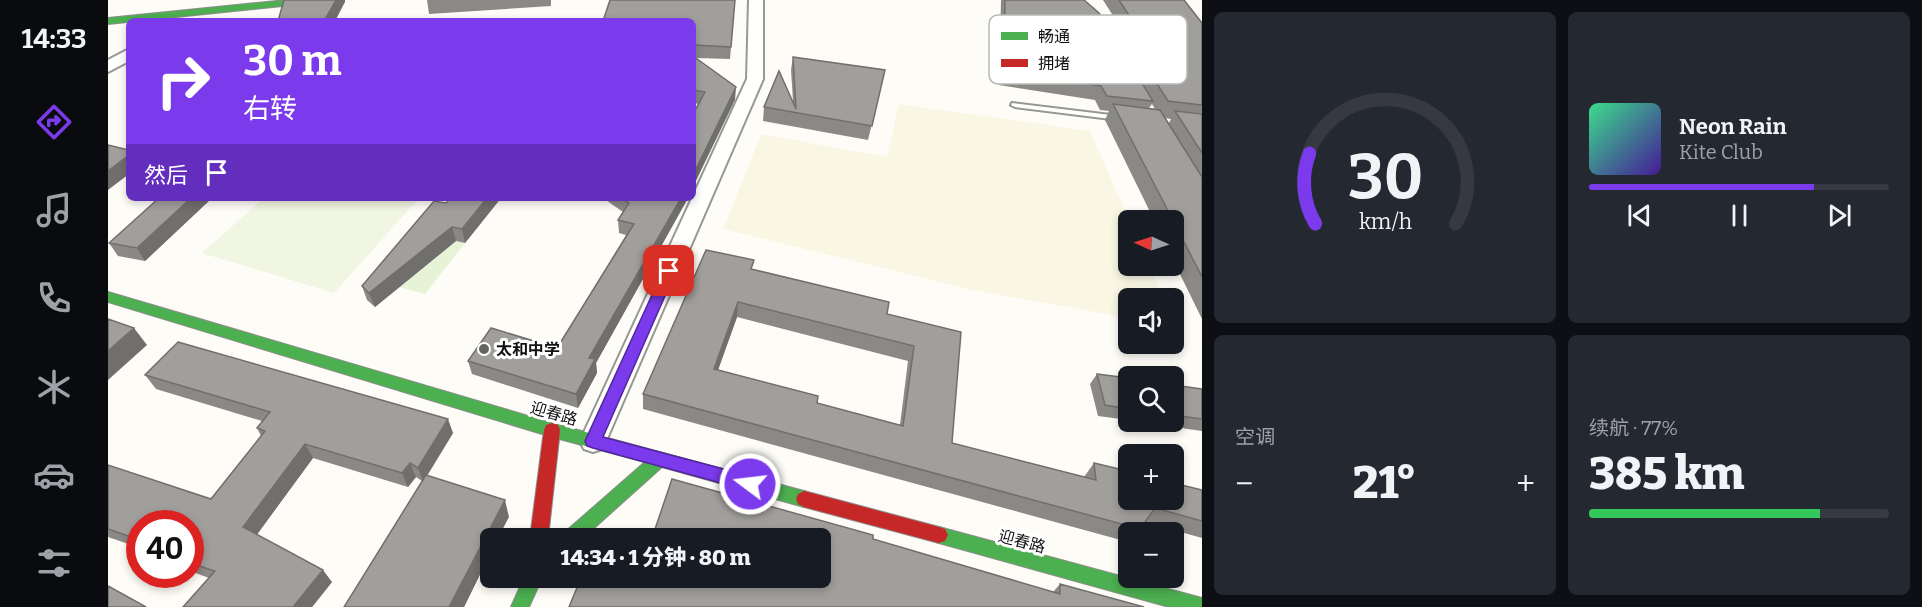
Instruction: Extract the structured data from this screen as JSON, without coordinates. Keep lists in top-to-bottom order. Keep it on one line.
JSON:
{"streets":{"street":["迎春路"]},"places":["太和中学"],"legend":["畅通","拥堵"],"north":"left","page":{"tabs":"14:33","turn":["30 m","右转"],"song":["Neon Rain","Kite Club"],"then":"然后","map_buttons":["+","−"],"tile":["空调",["续航 · 77%","385 km"]],"heat":["−","21°","+"],"limit":"40","trip":"14:34 · 1 分钟 · 80 m","gauge":["30","km/h"]}}
